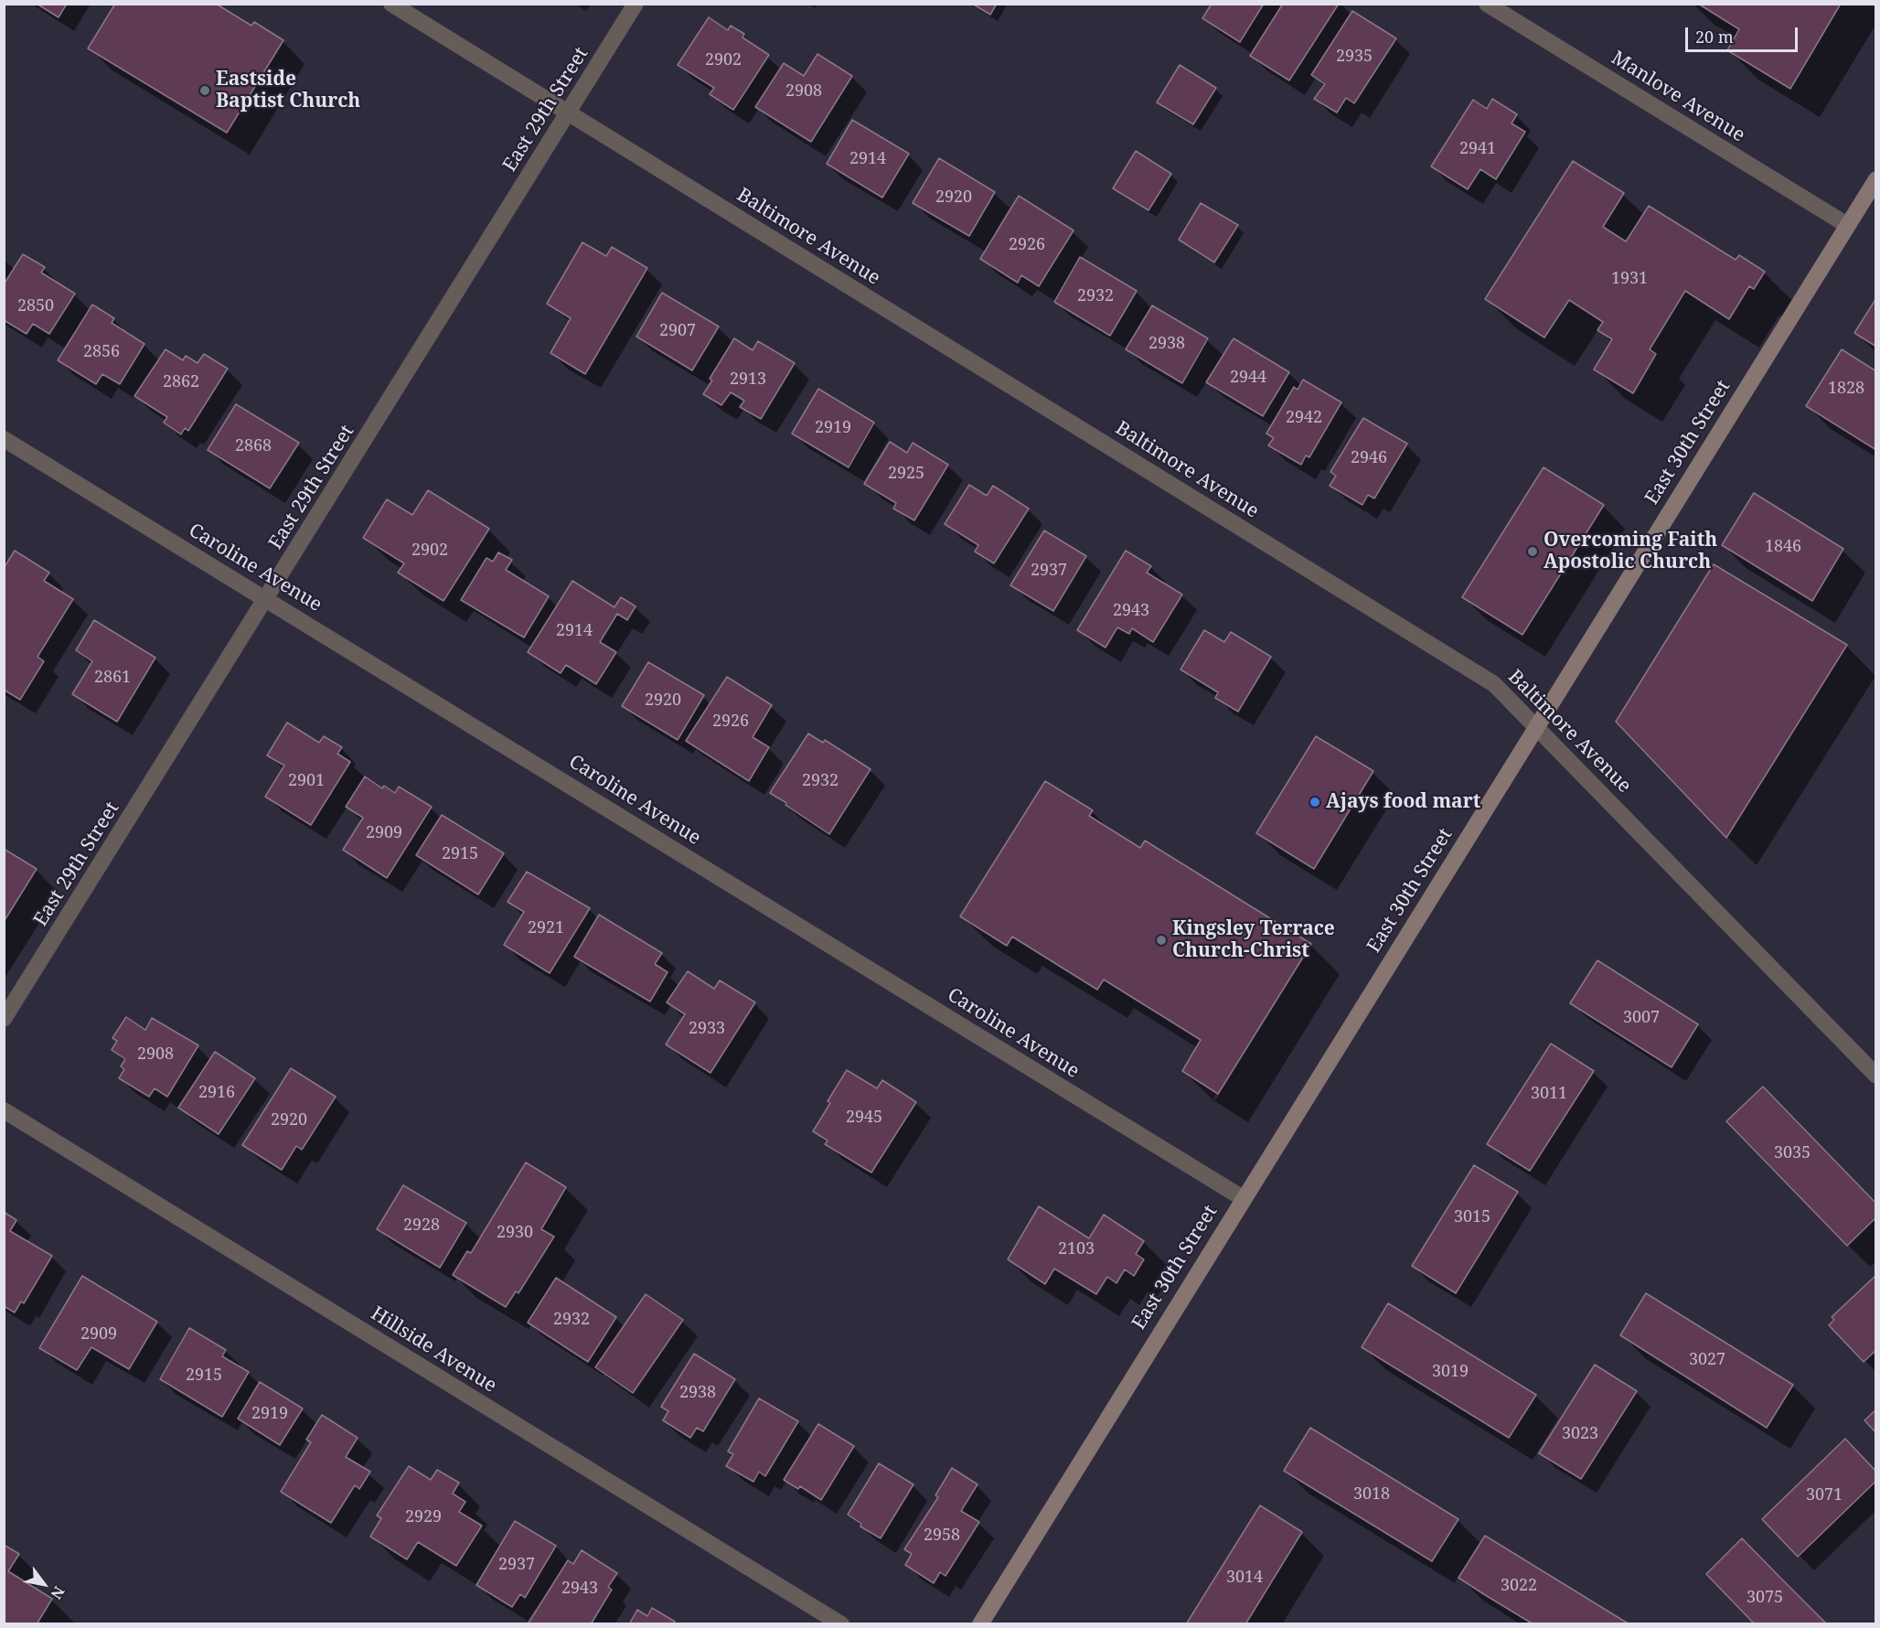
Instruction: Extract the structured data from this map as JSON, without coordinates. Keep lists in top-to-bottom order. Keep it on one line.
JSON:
{"streets":{"main road":["East 30th Street"],"street":["Manlove Avenue","East 29th Street","Baltimore Avenue","Caroline Avenue","Hillside Avenue"]},"crossings":[["Manlove Avenue","East 30th Street"],["East 29th Street","Baltimore Avenue"],["East 29th Street","Caroline Avenue"],["Baltimore Avenue","East 30th Street"],["East 30th Street","Caroline Avenue"]],"places":["Eastside Baptist Church","Overcoming Faith Apostolic Church","Ajays food mart","Kingsley Terrace Church-Christ"],"house_numbers":["2935","2902","2908","2941","2914","2920","2926","1931","2932","2850","2907","2938","2856","2944","2913","2862","1828","2942","2919","2868","2946","2925","1846","2902","2937","2943","2914","2861","2920","2926","2901","2932","2909","2915","2921","3007","2933","2908","2916","3011","2945","2920","3035","3015","2928","2930","2103","2932","2909","3027","3019","2915","2938","2919","3023","3018","3071","2929","2958","2937","3014","3022","2943","3075"],"scale_bar":"20 m","north":"bottom right"}
